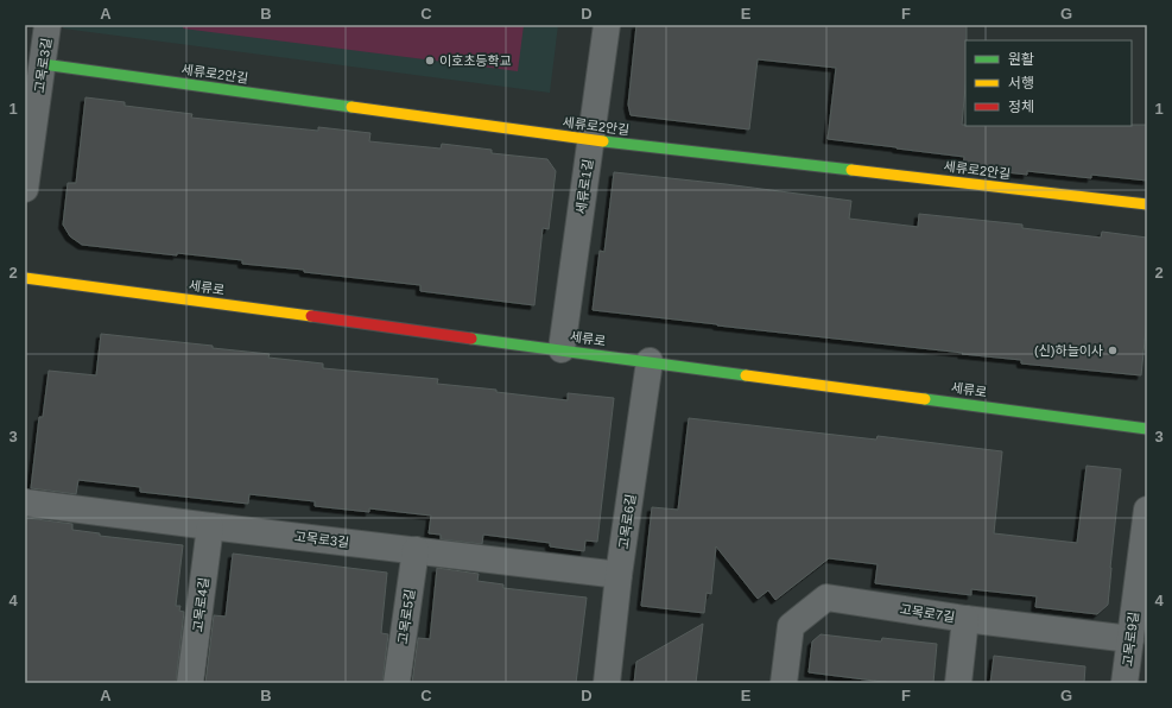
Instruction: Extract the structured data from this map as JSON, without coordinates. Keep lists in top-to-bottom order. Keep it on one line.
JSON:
{"streets":{"street":["고목로3길","세류로2안길","세류로1길","세류로","고목로6길","고목로4길","고목로7길","고목로5길","고목로9길"]},"crossings":[["고목로3길","세류로2안길"],["고목로3길","고목로6길"],["고목로3길","고목로4길"],["고목로3길","고목로5길"],["세류로2안길","세류로1길"],["세류로1길","세류로"],["세류로","고목로6길"],["고목로7길","고목로9길"]],"places":["이호초등학교","(신)하늘이사"],"legend":["원활","서행","정체"],"grid":{"columns":["A","B","C","D","E","F","G"],"rows":["1","2","3","4"]}}
